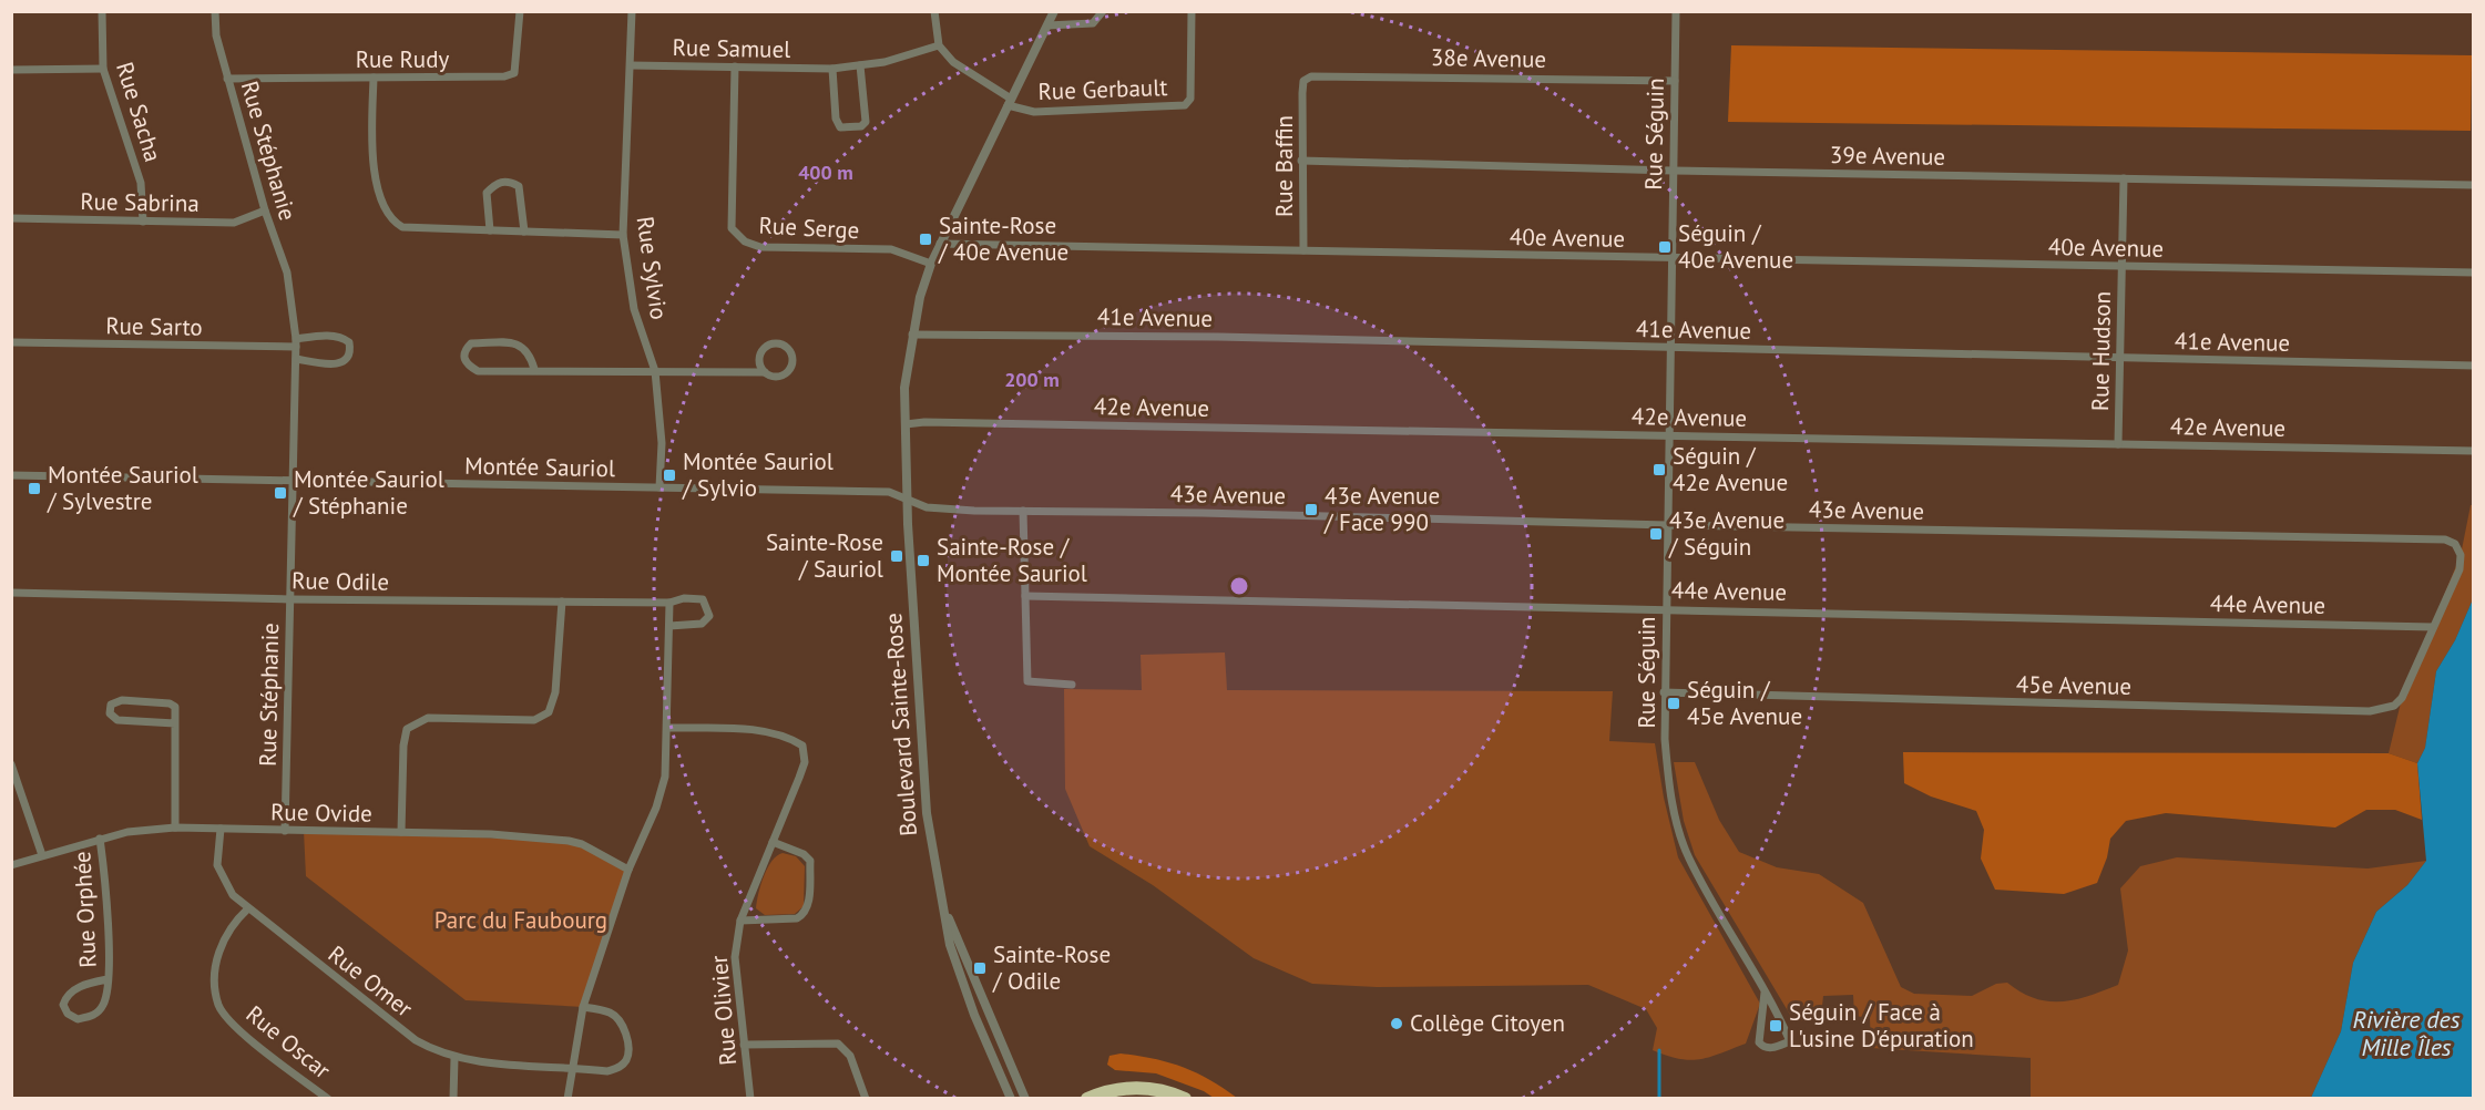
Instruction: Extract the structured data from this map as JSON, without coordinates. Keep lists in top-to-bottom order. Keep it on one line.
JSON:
{"streets":{"street":["Rue Samuel","38e Avenue","Rue Rudy","Rue Gerbault","Rue Sacha","Rue Séguin","Rue Stéphanie","39e Avenue","Rue Baffin","Rue Sabrina","Rue Serge","40e Avenue","Rue Sylvio","41e Avenue","Rue Sarto","Rue Hudson","42e Avenue","Montée Sauriol","43e Avenue","Rue Odile","44e Avenue","45e Avenue","Boulevard Sainte-Rose","Rue Ovide","Rue Orphée","Rue Omer","Rue Olivier","Rue Oscar"]},"crossings":[["Rue Samuel","Rue Serge"],["Rue Samuel","Rue Sylvio"],["38e Avenue","Rue Séguin"],["38e Avenue","Rue Baffin"],["Rue Rudy","Rue Stéphanie"],["Rue Gerbault","Boulevard Sainte-Rose"],["Rue Sacha","Rue Sabrina"],["Rue Séguin","39e Avenue"],["Rue Séguin","40e Avenue"],["Rue Séguin","41e Avenue"],["Rue Séguin","42e Avenue"],["Rue Séguin","43e Avenue"],["Rue Séguin","44e Avenue"],["Rue Séguin","45e Avenue"],["Rue Stéphanie","Rue Sabrina"],["Rue Stéphanie","Rue Sarto"],["Rue Stéphanie","Montée Sauriol"],["Rue Stéphanie","Rue Odile"],["Rue Stéphanie","Rue Ovide"],["39e Avenue","Rue Baffin"],["39e Avenue","Rue Hudson"],["Rue Baffin","40e Avenue"],["Rue Serge","Boulevard Sainte-Rose"],["40e Avenue","Rue Hudson"],["40e Avenue","Boulevard Sainte-Rose"],["Rue Sylvio","Montée Sauriol"],["41e Avenue","Rue Hudson"],["41e Avenue","Boulevard Sainte-Rose"],["Rue Hudson","42e Avenue"],["42e Avenue","Boulevard Sainte-Rose"],["Montée Sauriol","43e Avenue"],["Montée Sauriol","Boulevard Sainte-Rose"],["43e Avenue","44e Avenue"],["43e Avenue","45e Avenue"],["43e Avenue","Boulevard Sainte-Rose"],["44e Avenue","45e Avenue"],["Rue Ovide","Rue Orphée"],["Rue Ovide","Rue Omer"],["Rue Omer","Rue Oscar"]],"water":["Rivière des Mille Îles"],"parks":["Parc du Faubourg"],"places":{"transit":["Sainte-Rose / 40e Avenue","Séguin / 40e Avenue","Séguin / 42e Avenue","Montée Sauriol / Sylvio","Montée Sauriol / Sylvestre","Montée Sauriol / Stéphanie","43e Avenue / Face 990","43e Avenue / Séguin","Sainte-Rose / Sauriol","Sainte-Rose / Montée Sauriol","Séguin / 45e Avenue","Sainte-Rose / Odile","Séguin / Face à L'usine D'épuration"],"other":["Collège Citoyen"]},"rings":["400 m","200 m"]}
